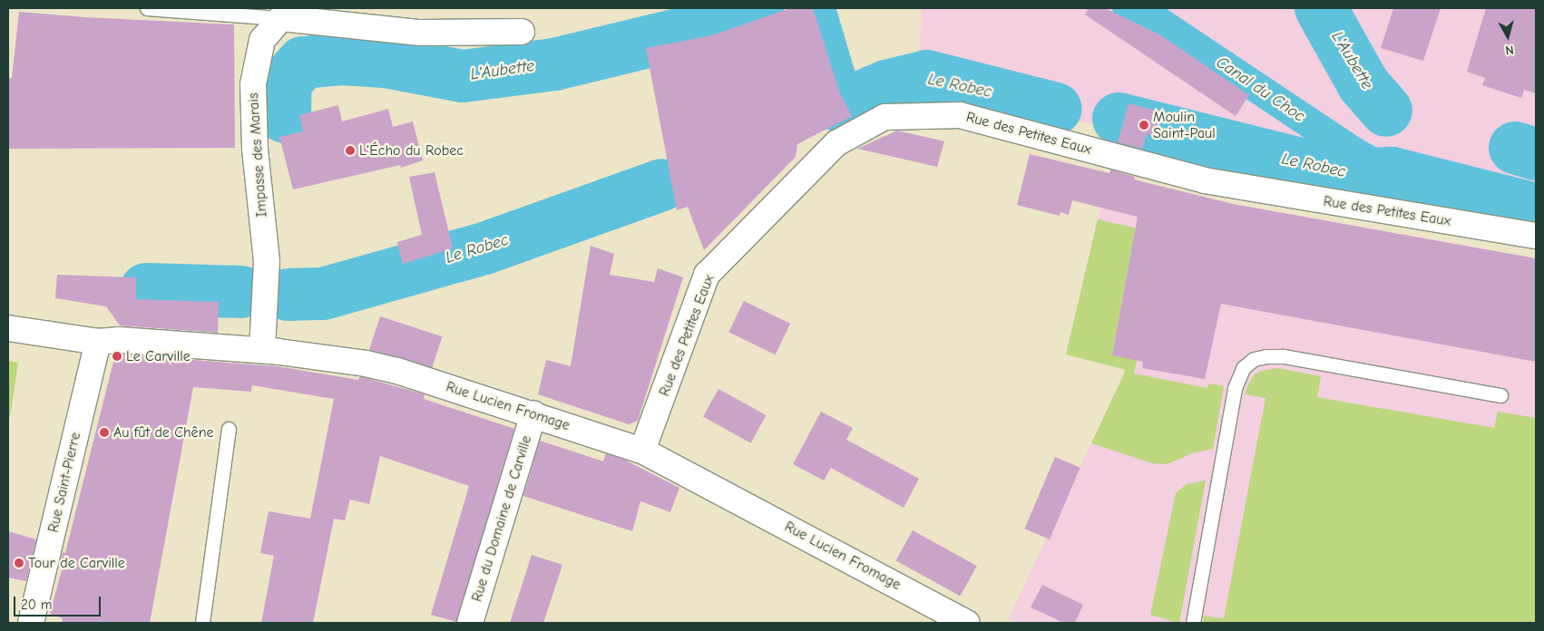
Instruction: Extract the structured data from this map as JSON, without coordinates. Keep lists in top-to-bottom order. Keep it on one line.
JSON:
{"streets":{"street":["Rue des Petites Eaux","Impasse des Marais","Rue Lucien Fromage","Rue Saint-Pierre","Rue du Domaine de Carville"]},"crossings":[["Rue des Petites Eaux","Rue Lucien Fromage"],["Impasse des Marais","Rue Lucien Fromage"],["Rue Lucien Fromage","Rue Saint-Pierre"],["Rue Lucien Fromage","Rue du Domaine de Carville"]],"water":["L'Aubette","Le Robec","Canal du Choc"],"places":["Moulin Saint-Paul","L'Écho du Robec","Le Carville","Au fût de Chêne","Tour de Carville"],"scale_bar":"20 m","north":"bottom"}
